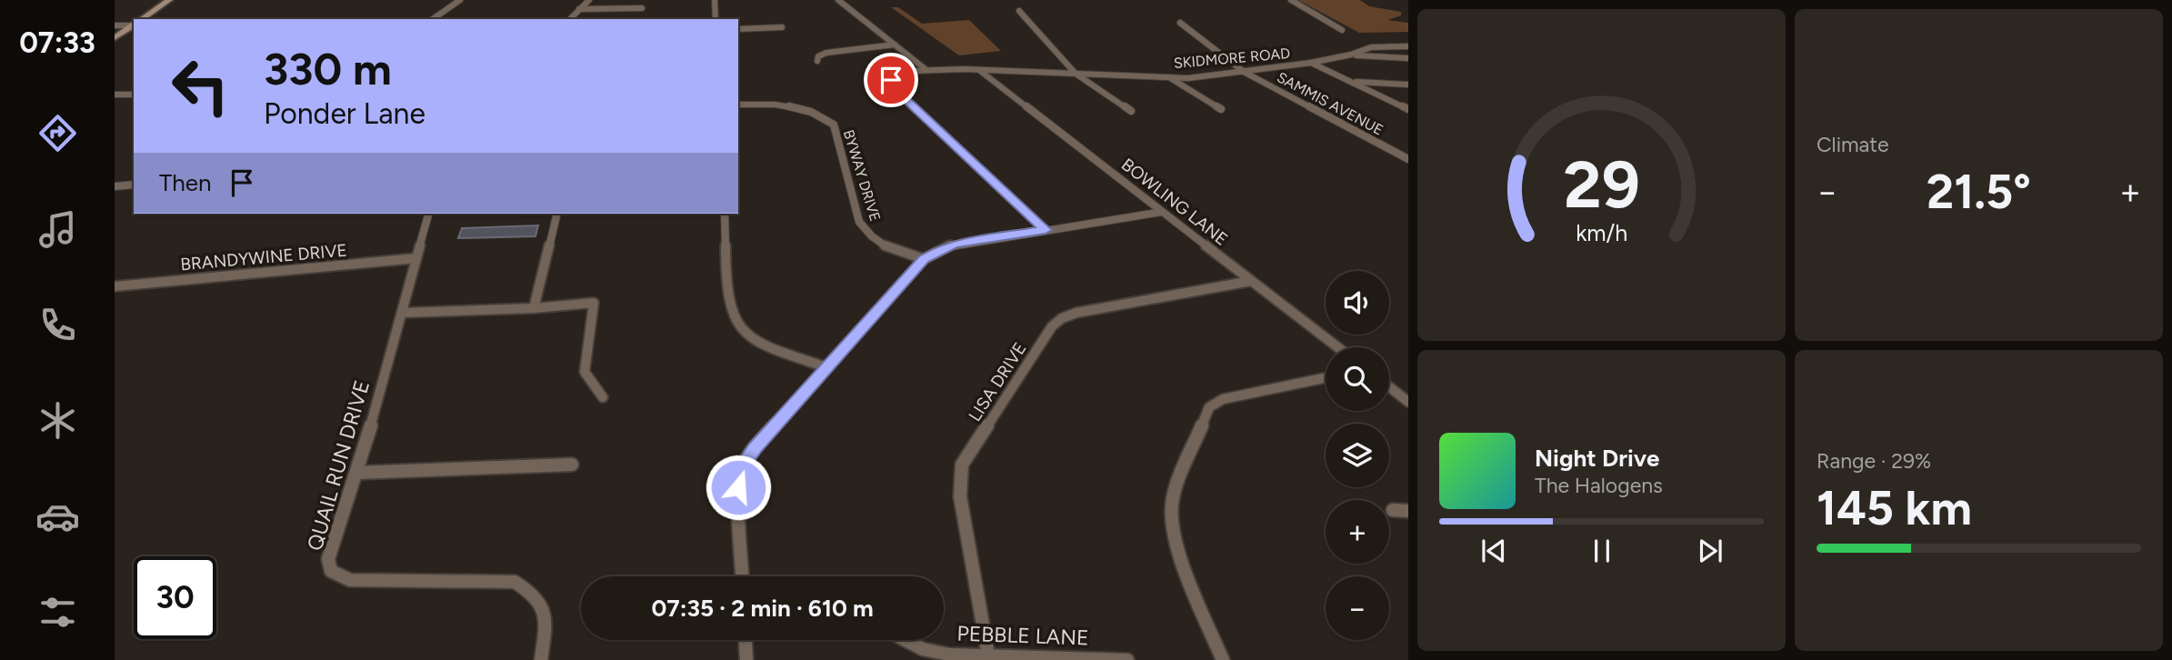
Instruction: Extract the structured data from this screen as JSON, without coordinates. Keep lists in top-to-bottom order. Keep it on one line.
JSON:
{"streets":{"street":["SKIDMORE ROAD","SAMMIS AVENUE","BYWAY DRIVE","BOWLING LANE","BRANDYWINE DRIVE","LISA DRIVE","QUAIL RUN DRIVE","PEBBLE LANE"]},"crossings":[["SKIDMORE ROAD","SAMMIS AVENUE"],["SKIDMORE ROAD","BOWLING LANE"],["BOWLING LANE","LISA DRIVE"],["BRANDYWINE DRIVE","QUAIL RUN DRIVE"],["LISA DRIVE","PEBBLE LANE"]],"page":{"tabs":"07:33","tile":["Climate",["Range · 29%","145 km"]],"turn":["330 m","Ponder Lane"],"then":"Then","heat":["−","21.5°","+"],"map_buttons":["+","−"],"song":["Night Drive","The Halogens"],"limit":"30","trip":"07:35 · 2 min · 610 m","gauge":["29","km/h"]}}
